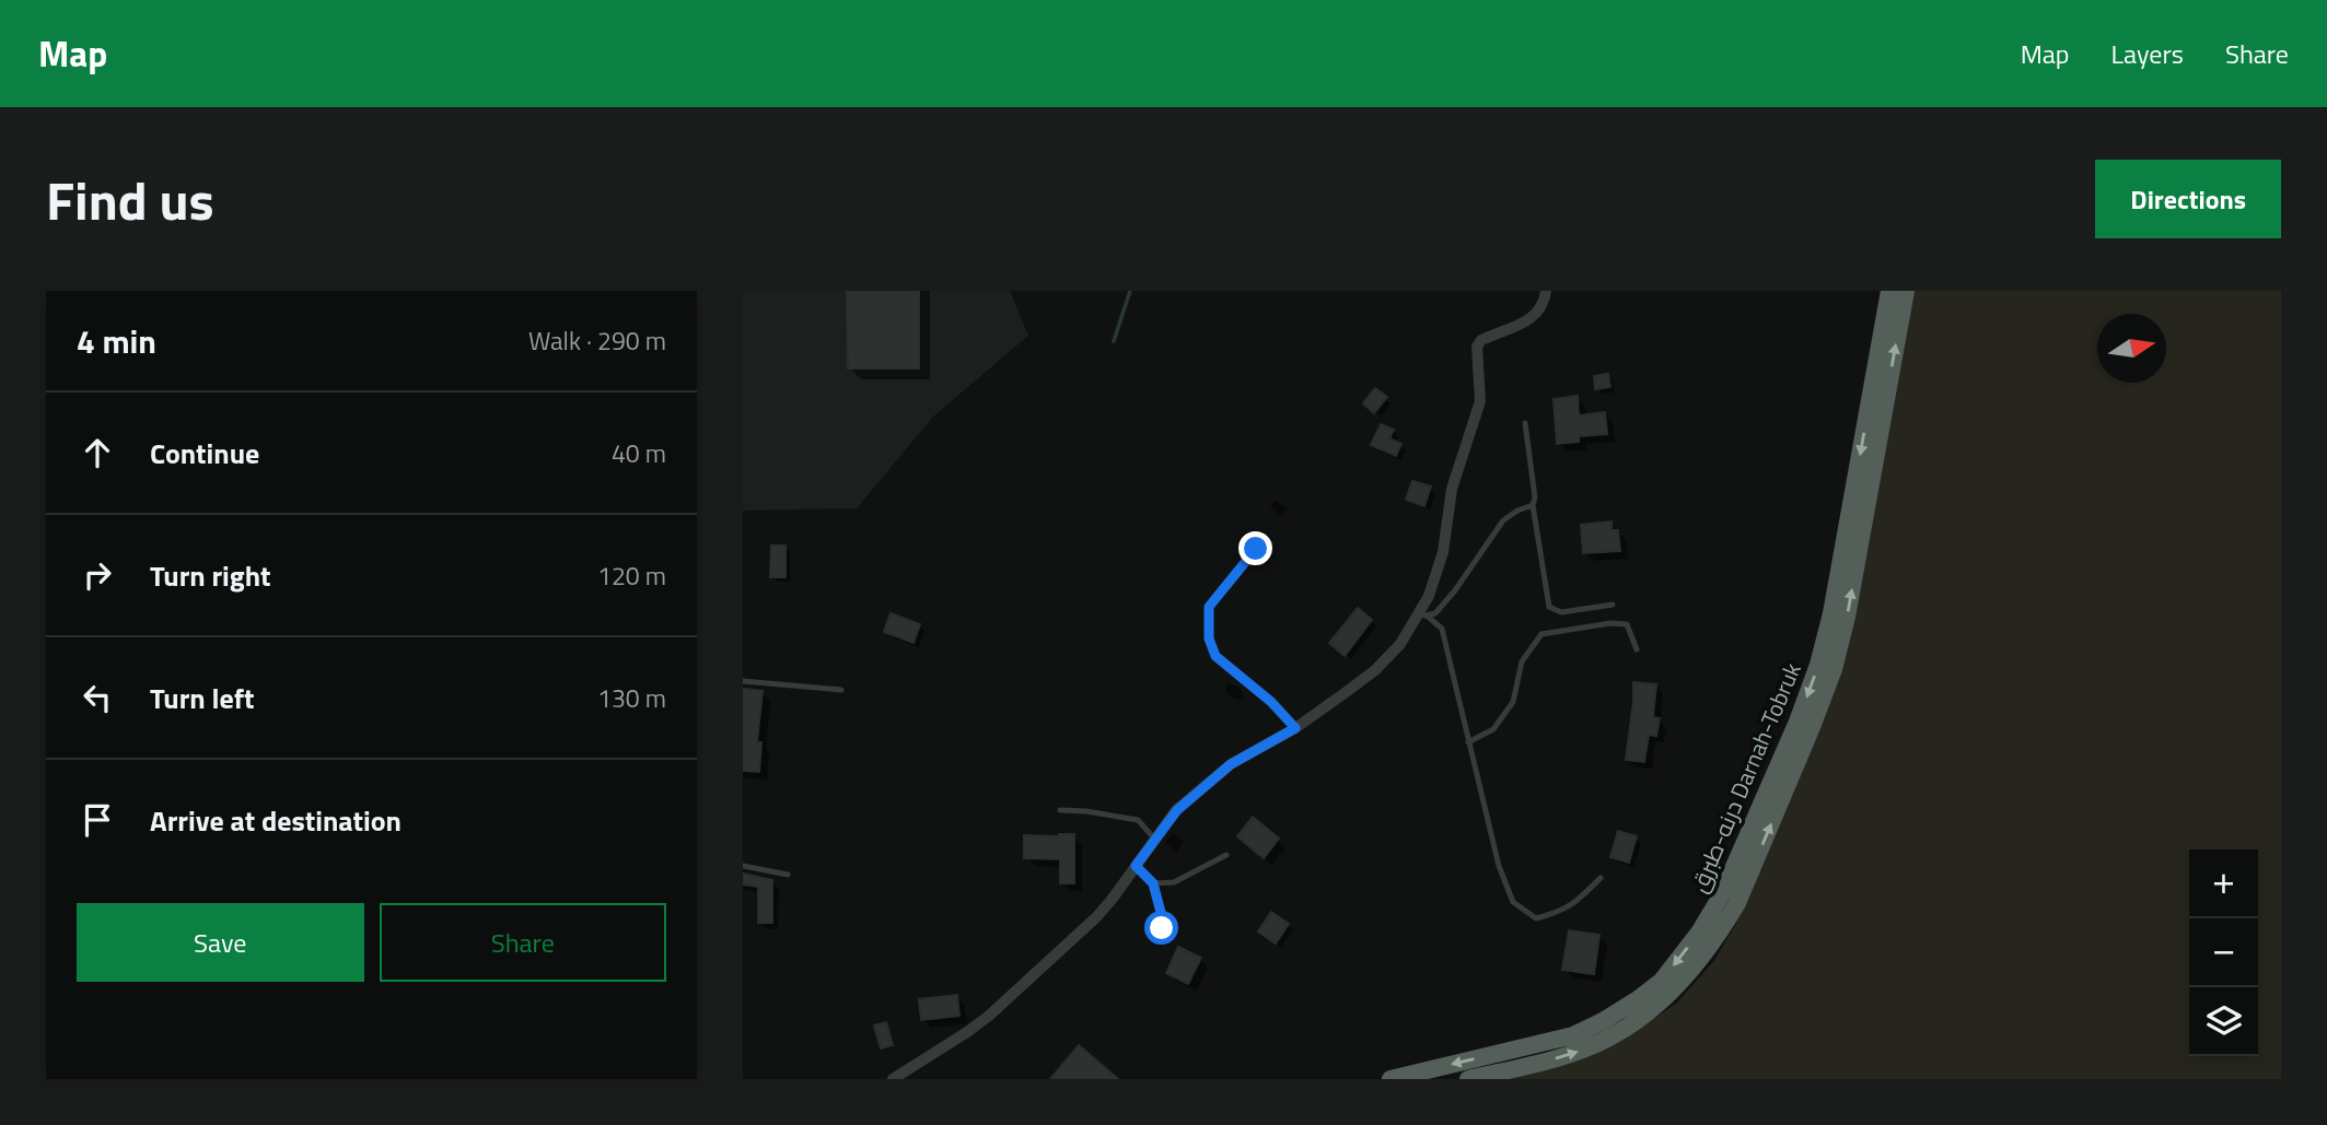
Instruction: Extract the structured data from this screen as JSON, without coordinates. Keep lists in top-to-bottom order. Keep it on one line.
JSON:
{"streets":{"highway":["درنه-طبرق Darnah-Tobruk"]},"north":"right","page":{"header":"Map","nav":["Map","Layers","Share"],"title":"Find us","buttons":["Directions",["Save","Share"]],"heading":["4 min","Walk · 290 m"],"list":[["Continue","40 m"],["Turn right","120 m"],["Turn left","130 m"],"Arrive at destination"],"map_buttons":["+","−"]}}
